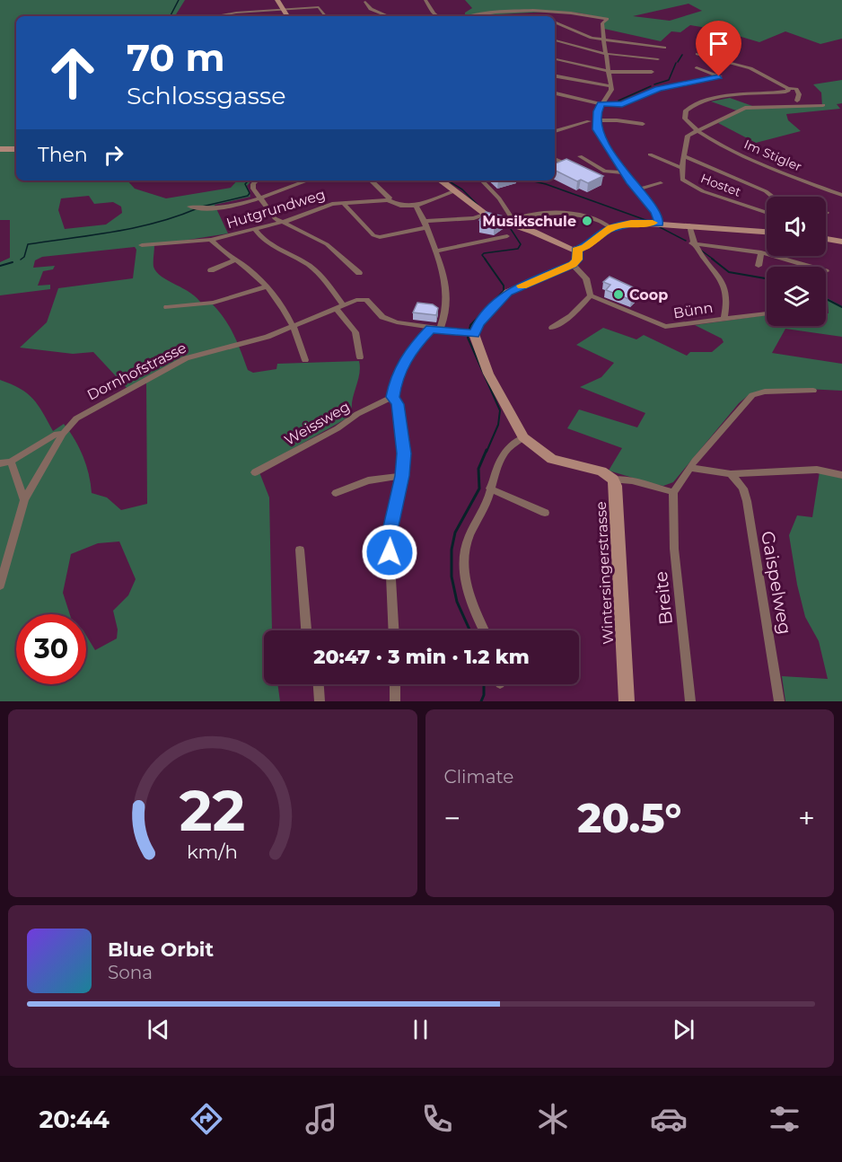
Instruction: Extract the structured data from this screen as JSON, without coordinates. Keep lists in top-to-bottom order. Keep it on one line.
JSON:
{"streets":{"street":["Im Stigler","Hostet","Hutgrundweg","Bünn","Dornhofstrasse","Weissweg","Wintersingerstrasse","Gaispelweg","Breite"]},"crossings":[["Im Stigler","Hostet"],["Dornhofstrasse","Wintersingerstrasse"]],"places":["Musikschule","Coop"],"page":{"turn":["70 m","Schlossgasse"],"then":"Then","limit":"30","trip":"20:47 · 3 min · 1.2 km","tile":"Climate","heat":["−","20.5°","+"],"song":["Blue Orbit","Sona"],"tabs":"20:44","gauge":["22","km/h"]}}
